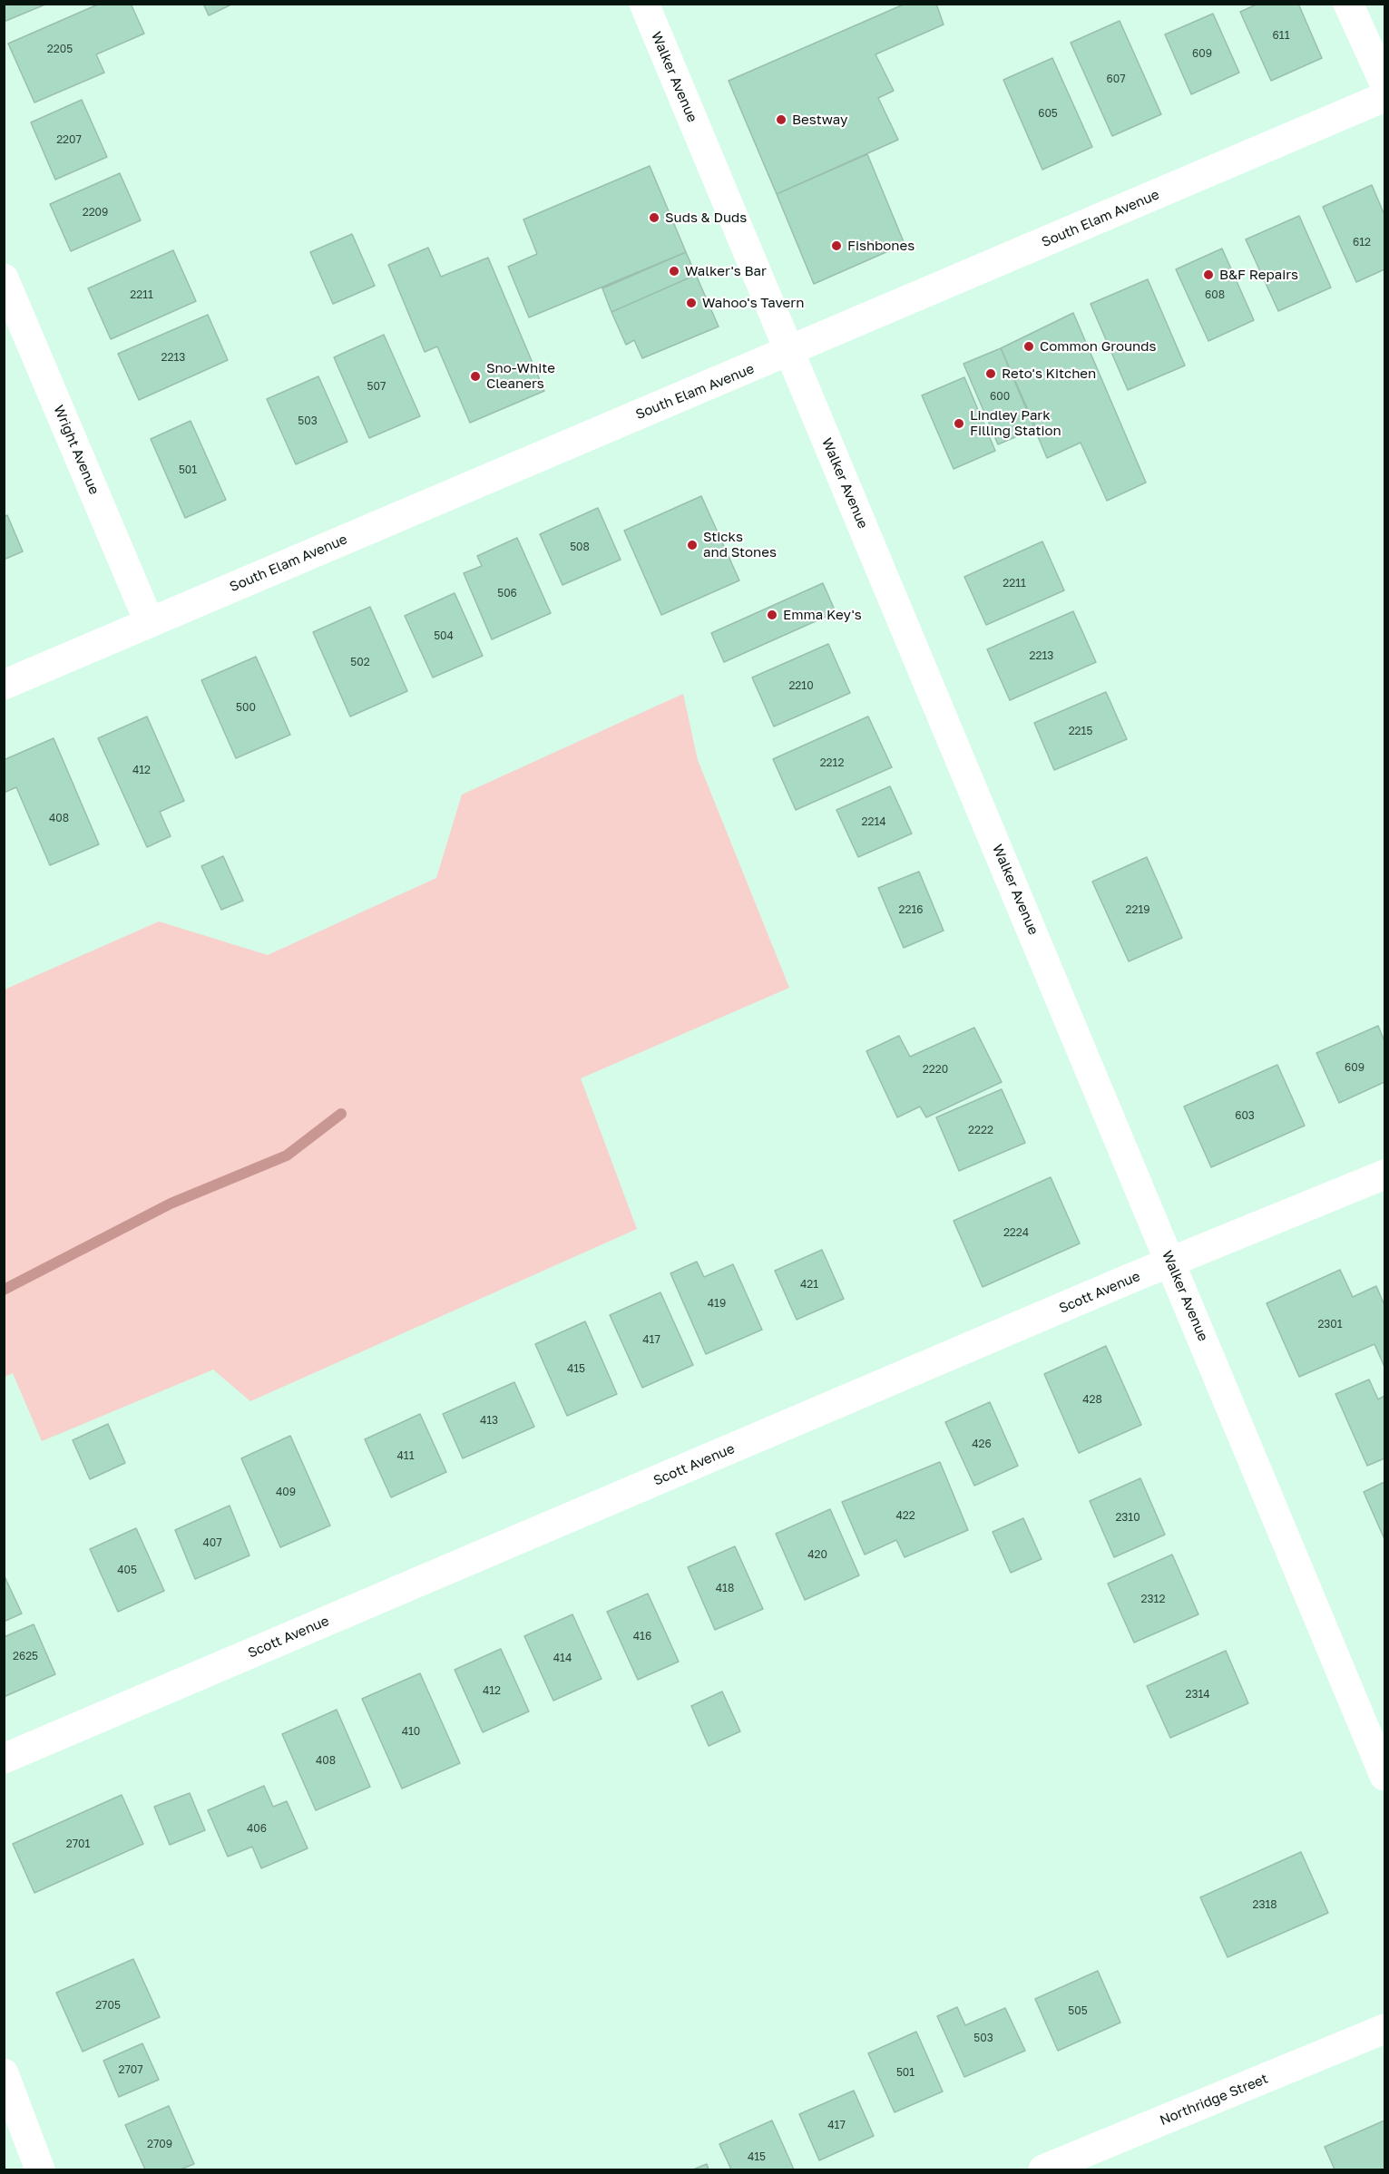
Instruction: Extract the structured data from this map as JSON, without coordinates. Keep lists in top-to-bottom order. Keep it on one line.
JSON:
{"streets":{"street":["Walker Avenue","South Elam Avenue","Wright Avenue","Scott Avenue","Northridge Street"]},"crossings":[["Walker Avenue","South Elam Avenue"],["Walker Avenue","Scott Avenue"],["South Elam Avenue","Wright Avenue"]],"places":["Bestway","Suds & Duds","Fishbones","Walker's Bar","B&F Repairs","Wahoo's Tavern","Common Grounds","Reto's Kitchen","Sno-White Cleaners","Lindley Park Filling Station","Sticks and Stones","Emma Key's"],"house_numbers":["611","2205","609","607","605","2207","2209","612","2211","608","2213","507","600","503","501","508","2211","506","504","2213","502","2210","500","2215","2212","412","408","2214","2216","2219","609","2220","603","2222","2224","421","419","2301","417","415","428","413","426","411","409","422","2310","407","420","405","418","2312","416","2625","414","412","2314","410","408","406","2701","2318","2705","505","503","2707","501","417","2709","415"]}
